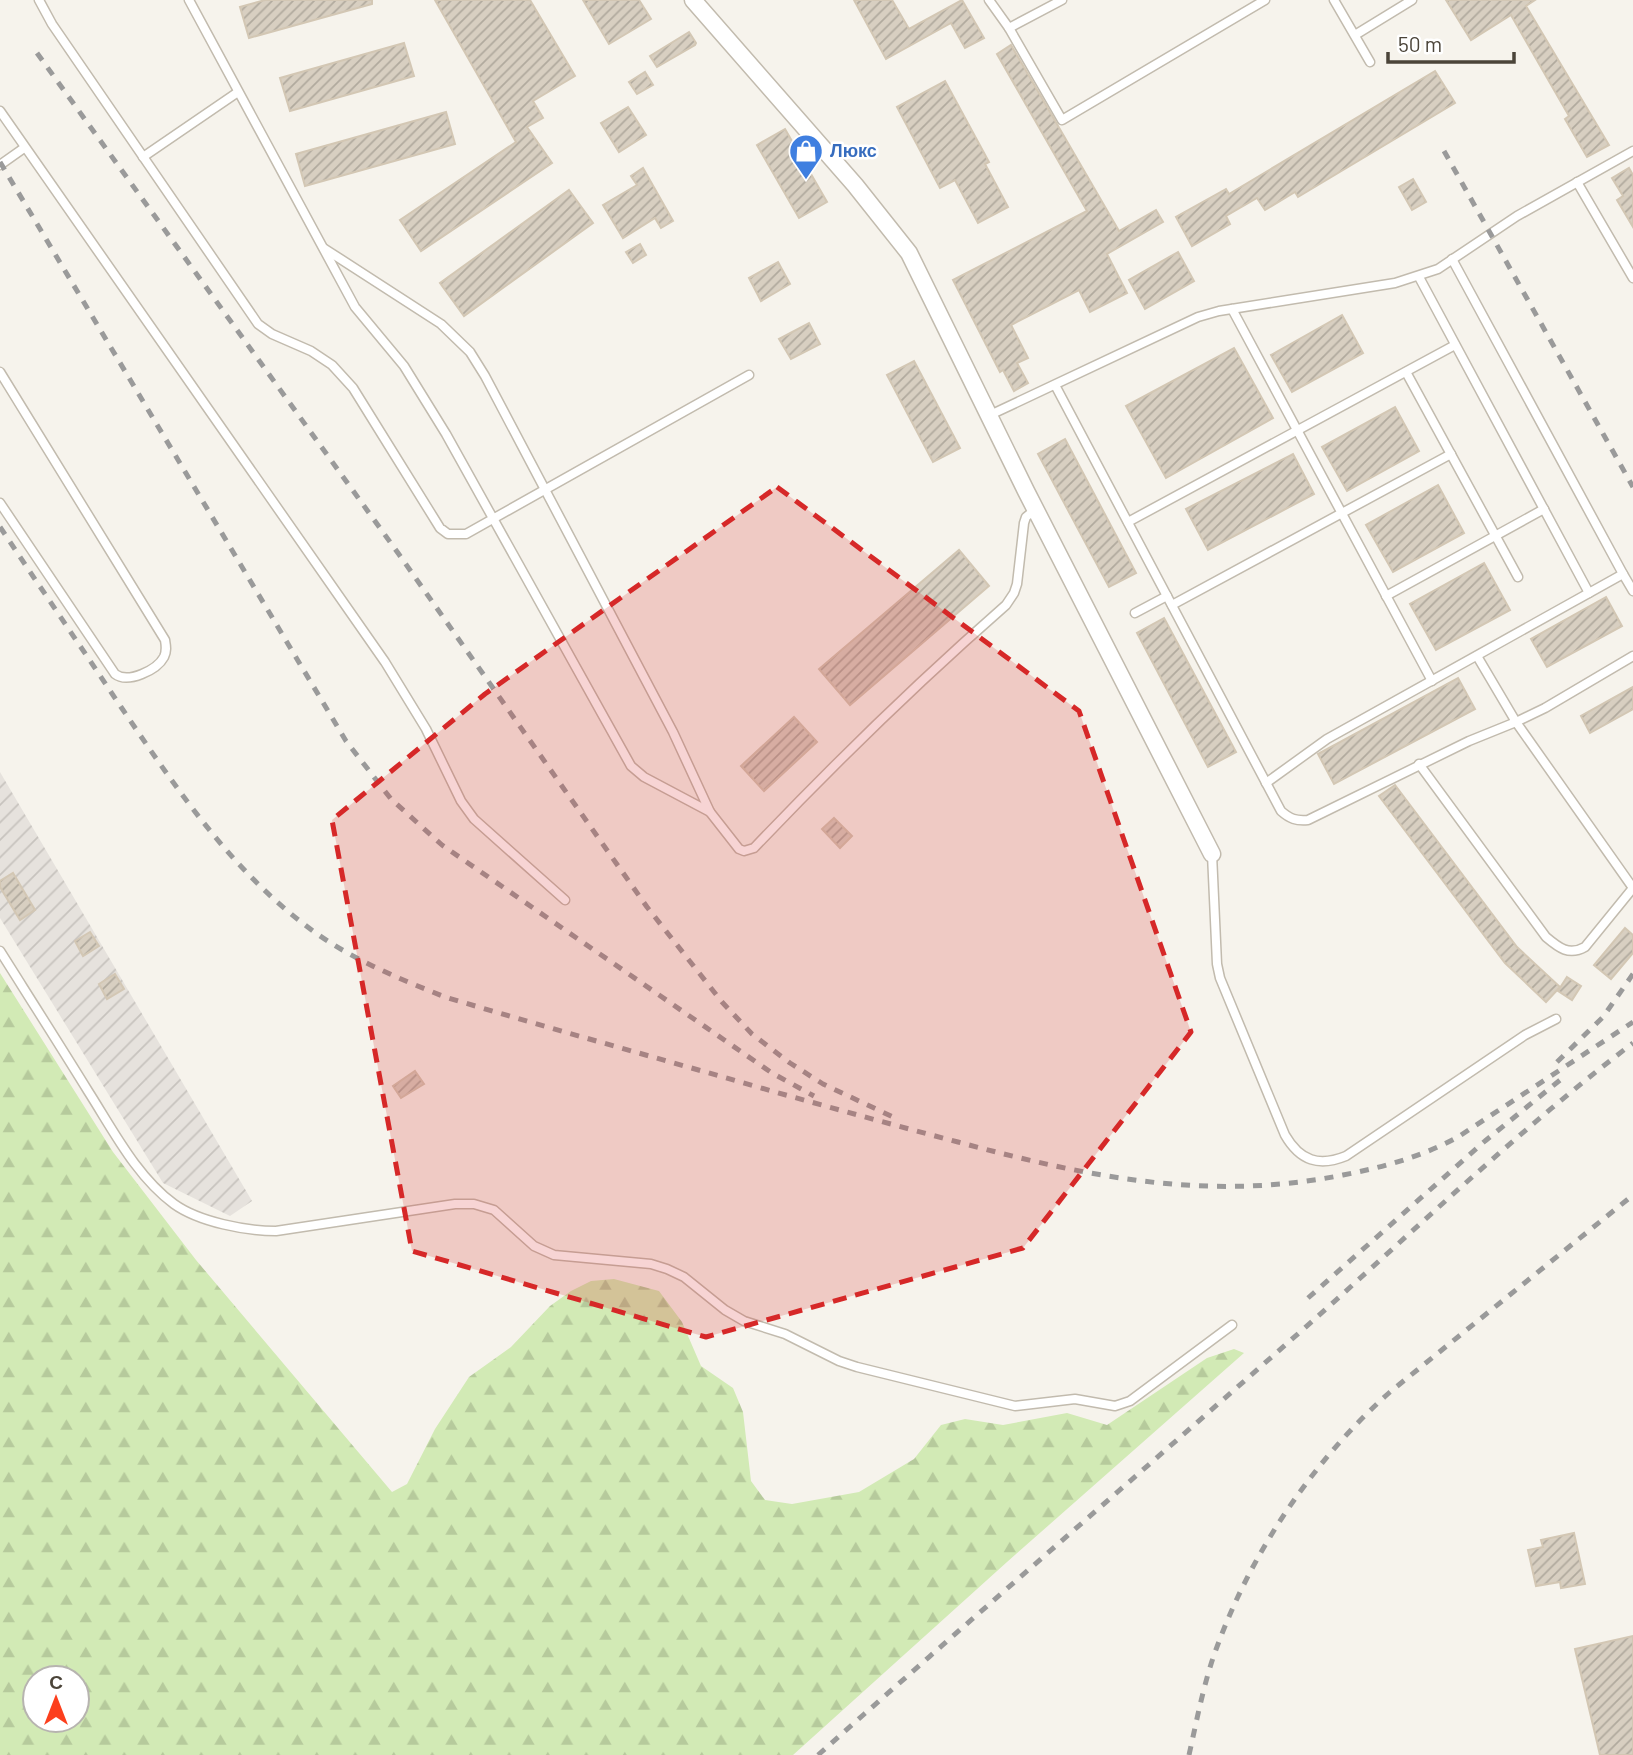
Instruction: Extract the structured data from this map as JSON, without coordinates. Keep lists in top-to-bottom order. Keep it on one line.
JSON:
{"places":{"shop":["Люкс"]},"scale_bar":"50 m","north":"top"}
